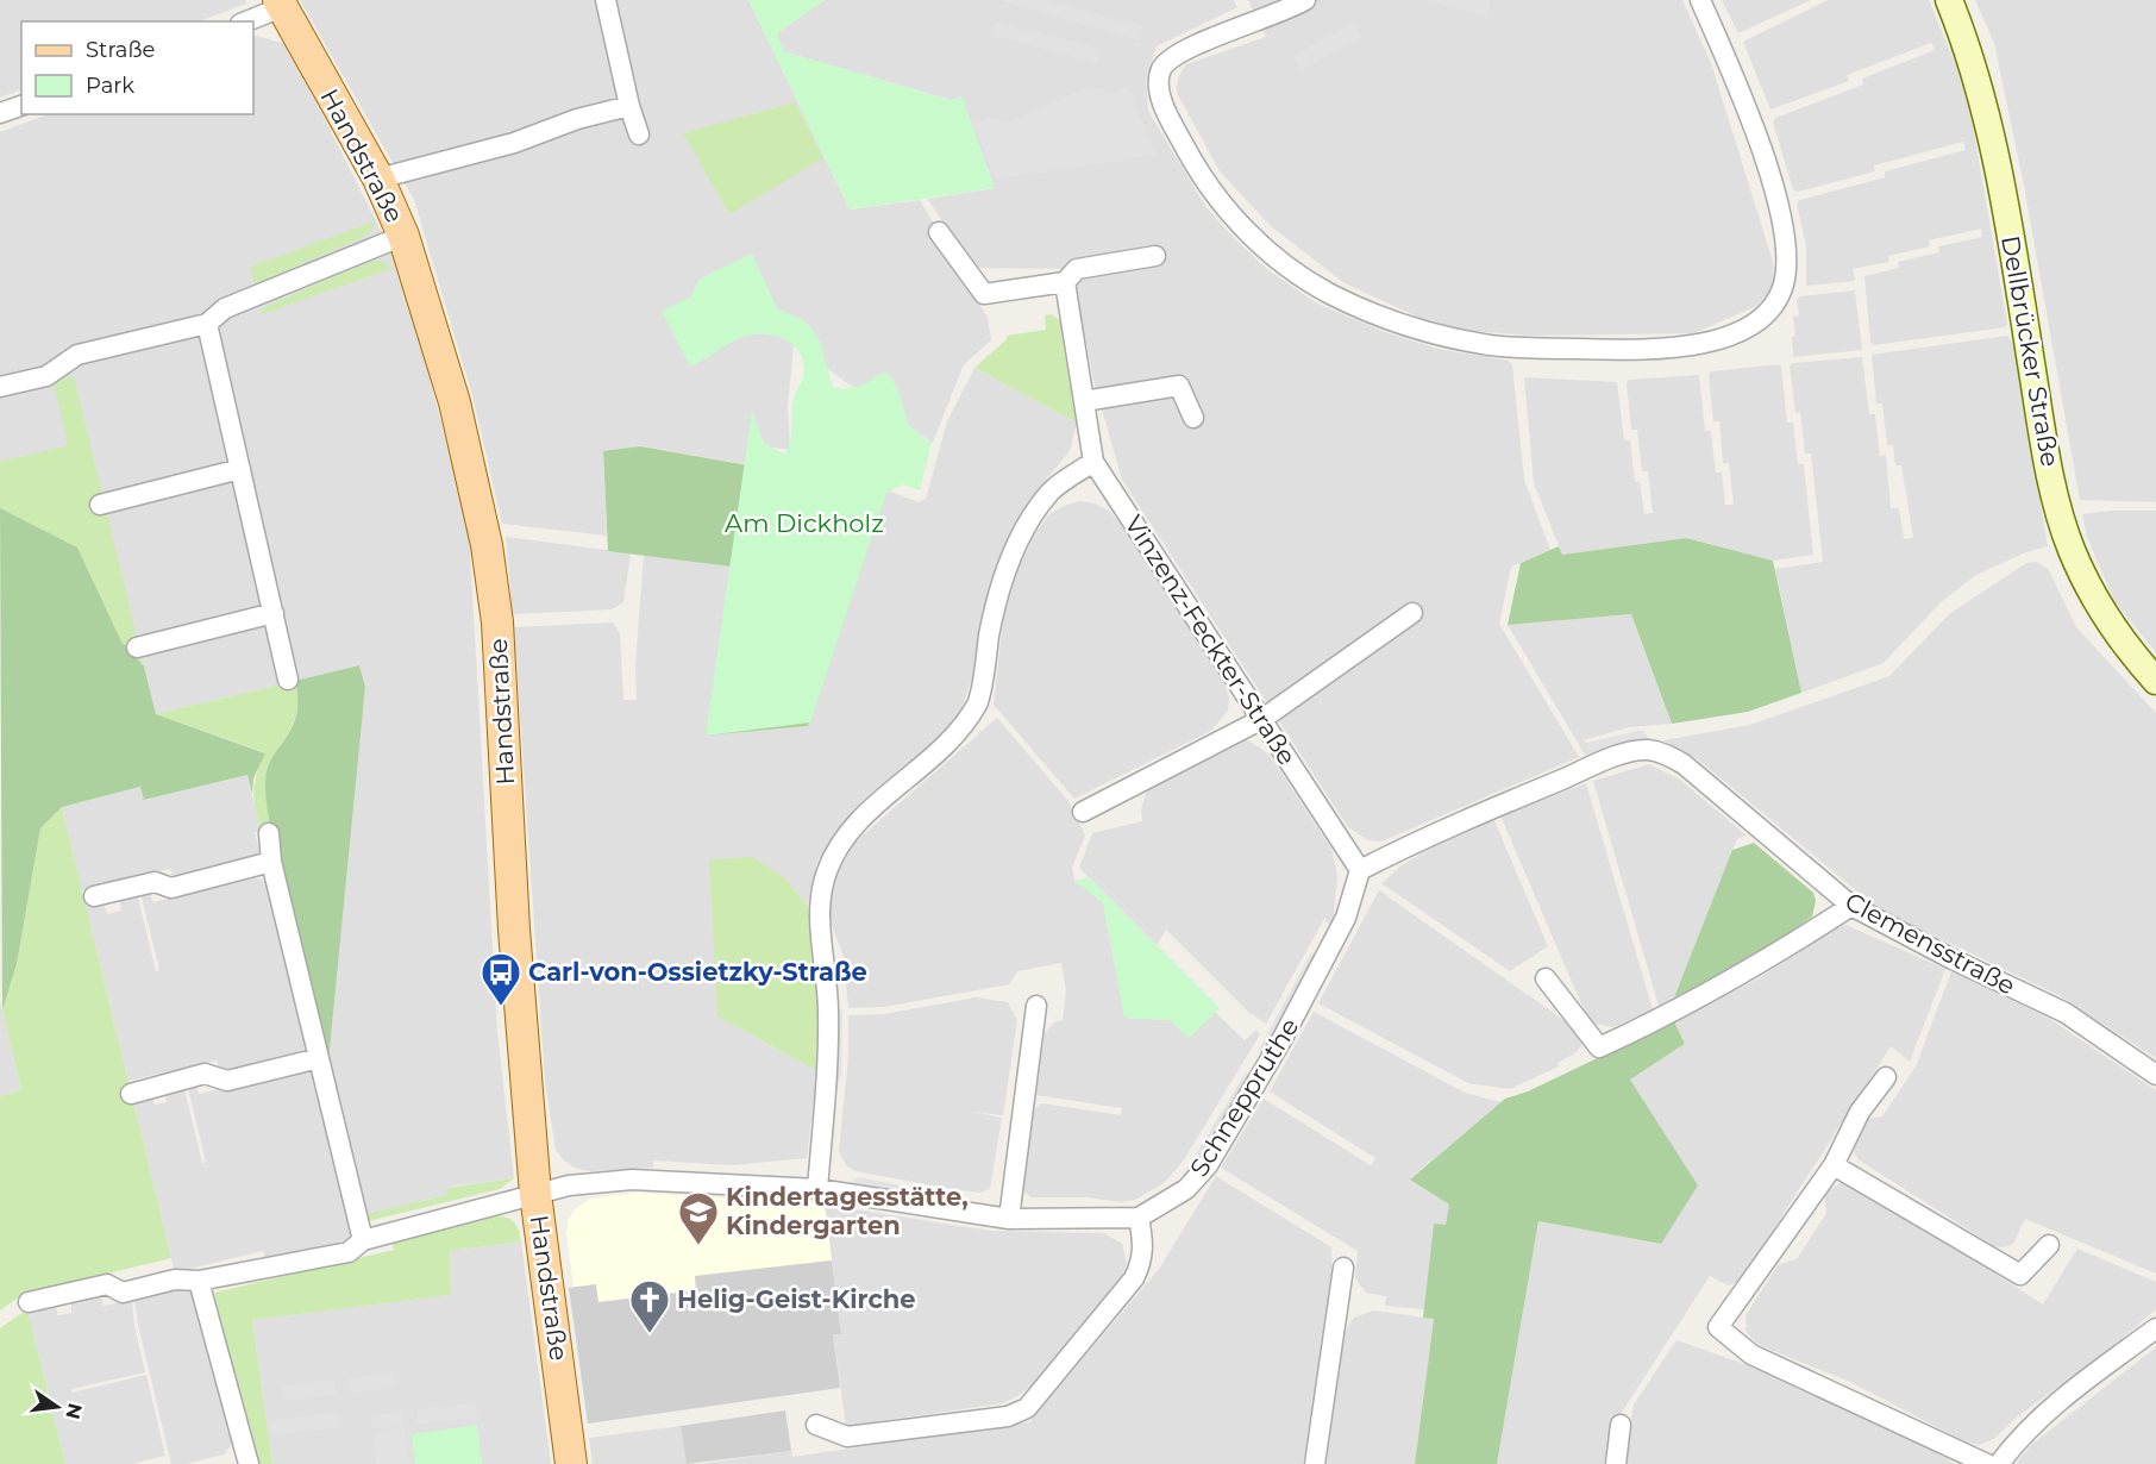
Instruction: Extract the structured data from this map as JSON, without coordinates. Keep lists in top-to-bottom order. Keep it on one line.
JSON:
{"streets":{"main road":["Handstraße","Dellbrücker Straße"],"street":["Vinzenz-Feckter-Straße","Clemensstraße","Schneppruthe"]},"crossings":[["Vinzenz-Feckter-Straße","Clemensstraße"],["Vinzenz-Feckter-Straße","Schneppruthe"],["Clemensstraße","Schneppruthe"]],"parks":["Am Dickholz"],"places":{"bus stop":["Carl-von-Ossietzky-Straße"],"school or university":["Kindertagesstätte, Kindergarten"],"church":["Helig-Geist-Kirche"]},"legend":["Straße","Park"],"north":"right"}
